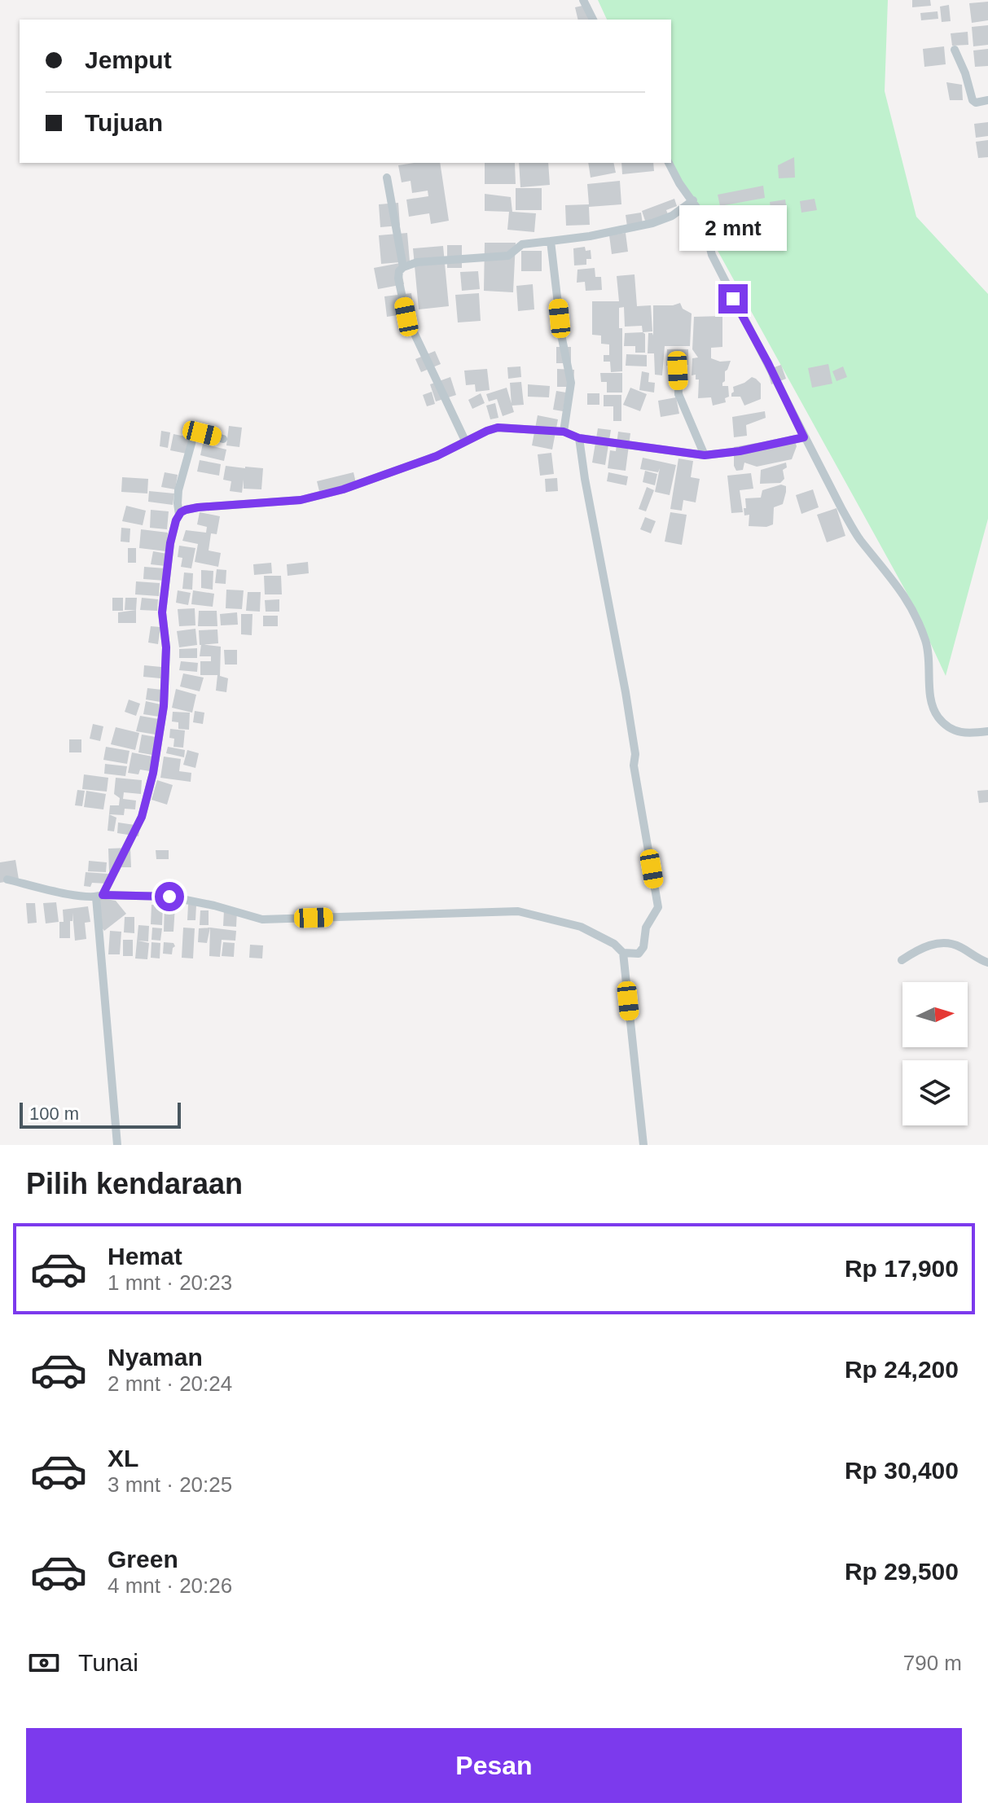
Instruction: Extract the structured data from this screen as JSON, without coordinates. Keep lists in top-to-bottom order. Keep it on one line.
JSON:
{"scale_bar":"100 m","north":"right","page":{"banner":["Jemput","Tujuan"],"bubble":"2 mnt","scale":"100 m","heading":"Pilih kendaraan","list":[{"name":"Hemat","note":"1 mnt · 20:23","value":"Rp 17,900"},{"name":"Nyaman","note":"2 mnt · 20:24","value":"Rp 24,200"},{"name":"XL","note":"3 mnt · 20:25","value":"Rp 30,400"},{"name":"Green","note":"4 mnt · 20:26","value":"Rp 29,500"}],"pay":["Tunai","790 m"],"buttons":"Pesan"}}
